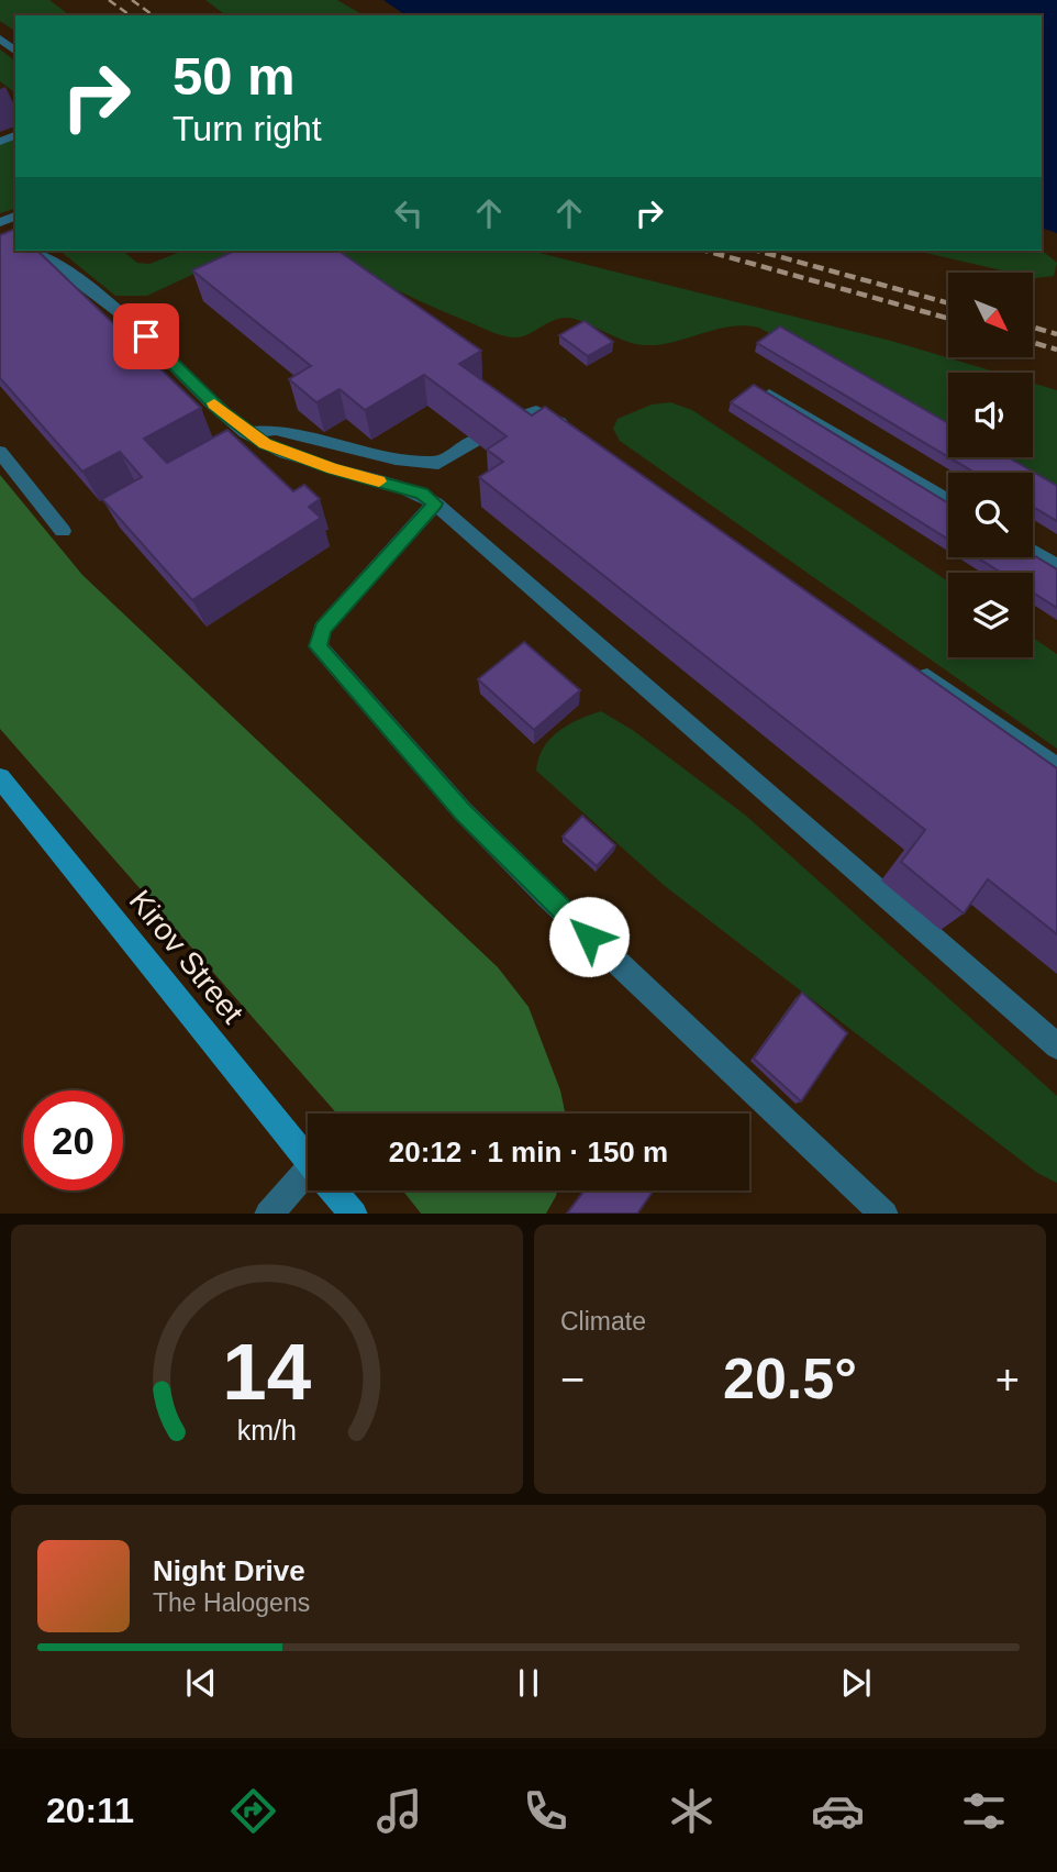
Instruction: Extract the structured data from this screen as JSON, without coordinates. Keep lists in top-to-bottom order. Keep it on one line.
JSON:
{"streets":{"street":["Kirov Street"]},"north":"bottom right","page":{"turn":["50 m","Turn right"],"limit":"20","trip":"20:12 · 1 min · 150 m","tile":"Climate","heat":["−","20.5°","+"],"song":["Night Drive","The Halogens"],"tabs":"20:11","gauge":["14","km/h"]}}
